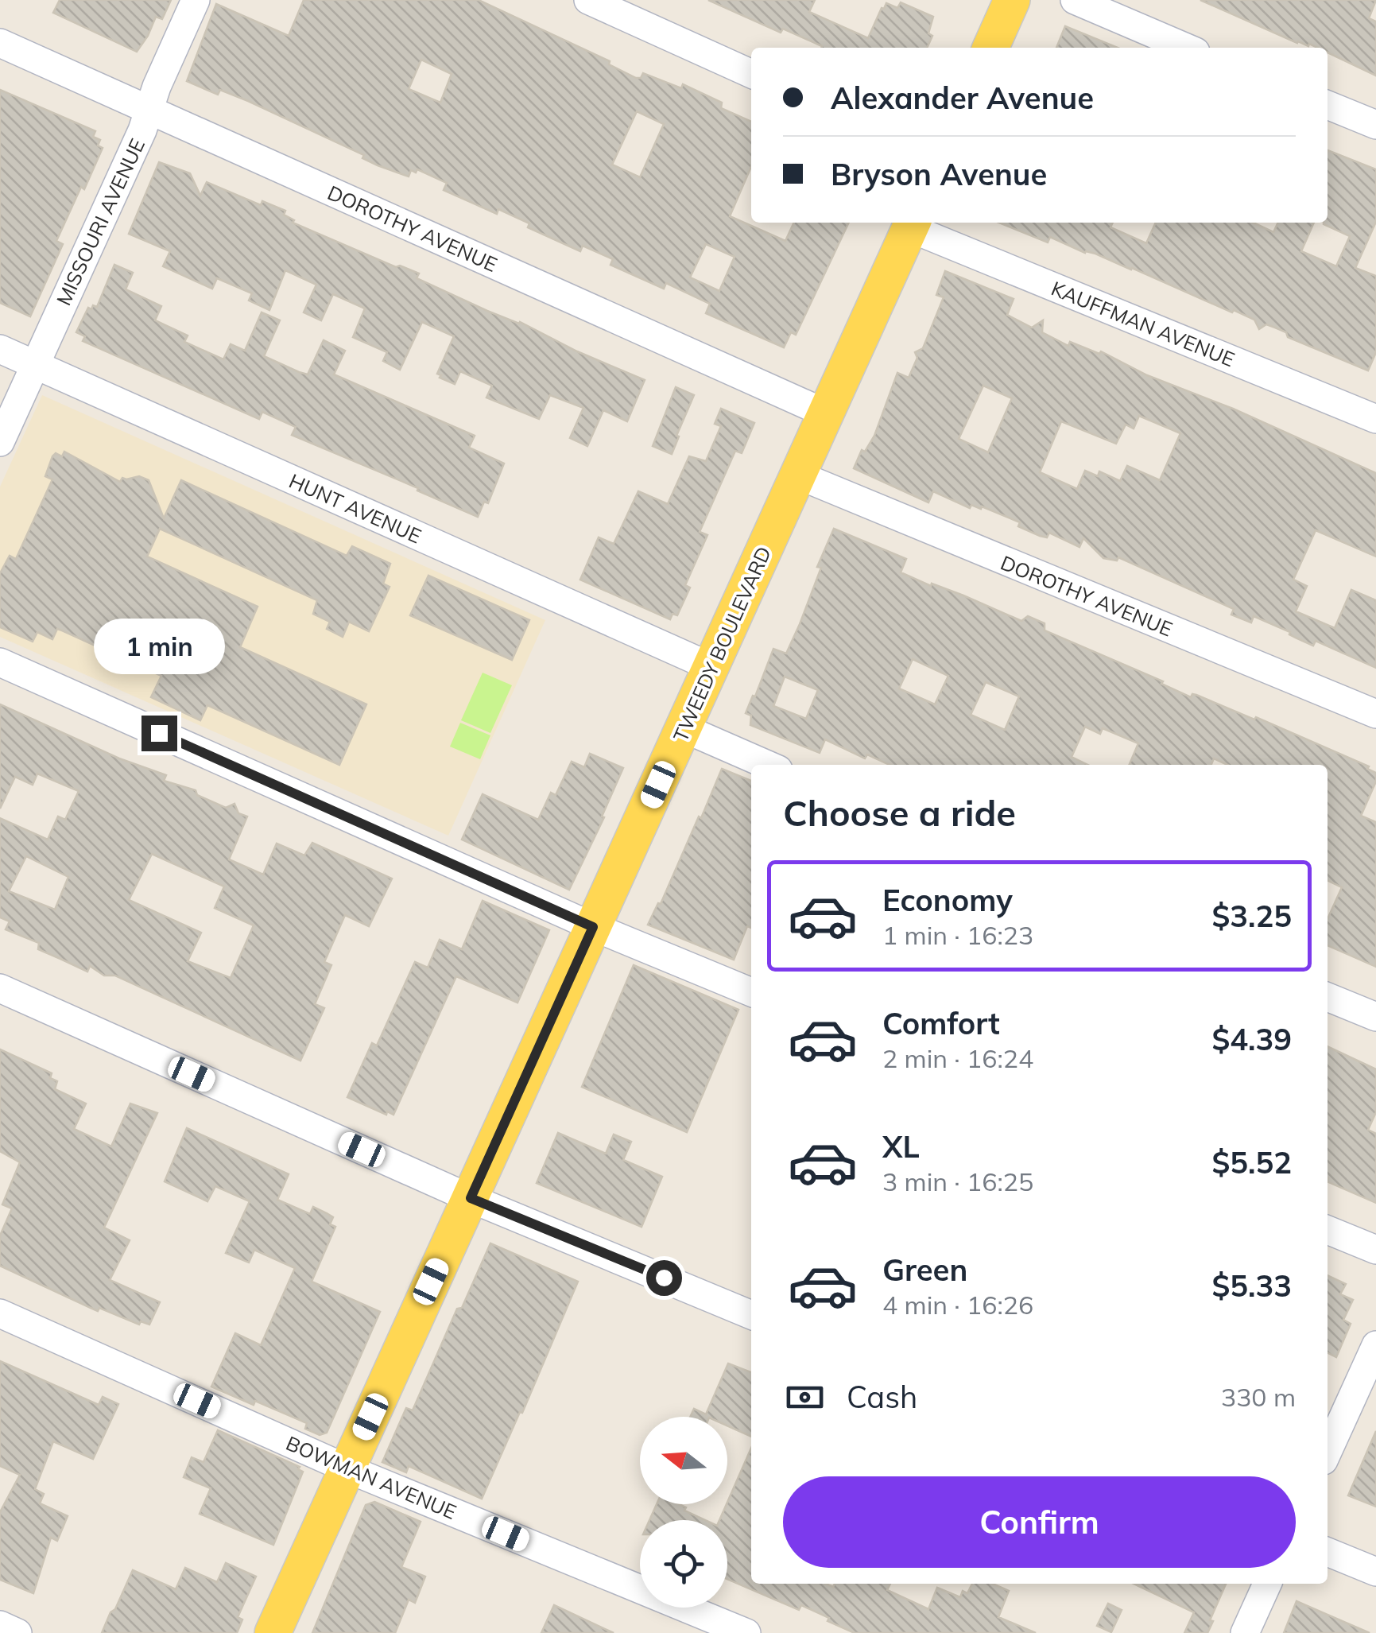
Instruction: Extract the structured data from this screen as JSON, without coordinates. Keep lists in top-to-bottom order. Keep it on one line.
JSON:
{"streets":{"main road":["TWEEDY BOULEVARD"],"street":["MISSOURI AVENUE","DOROTHY AVENUE","KAUFFMAN AVENUE","HUNT AVENUE","BOWMAN AVENUE"]},"crossings":[["MISSOURI AVENUE","DOROTHY AVENUE"],["MISSOURI AVENUE","HUNT AVENUE"],["DOROTHY AVENUE","TWEEDY BOULEVARD"],["KAUFFMAN AVENUE","TWEEDY BOULEVARD"],["HUNT AVENUE","TWEEDY BOULEVARD"],["TWEEDY BOULEVARD","BOWMAN AVENUE"]],"north":"left","page":{"banner":["Alexander Avenue","Bryson Avenue"],"bubble":"1 min","heading":"Choose a ride","list":[{"name":"Economy","note":"1 min · 16:23","value":"$3.25"},{"name":"Comfort","note":"2 min · 16:24","value":"$4.39"},{"name":"XL","note":"3 min · 16:25","value":"$5.52"},{"name":"Green","note":"4 min · 16:26","value":"$5.33"}],"pay":["Cash","330 m"],"buttons":"Confirm"}}
